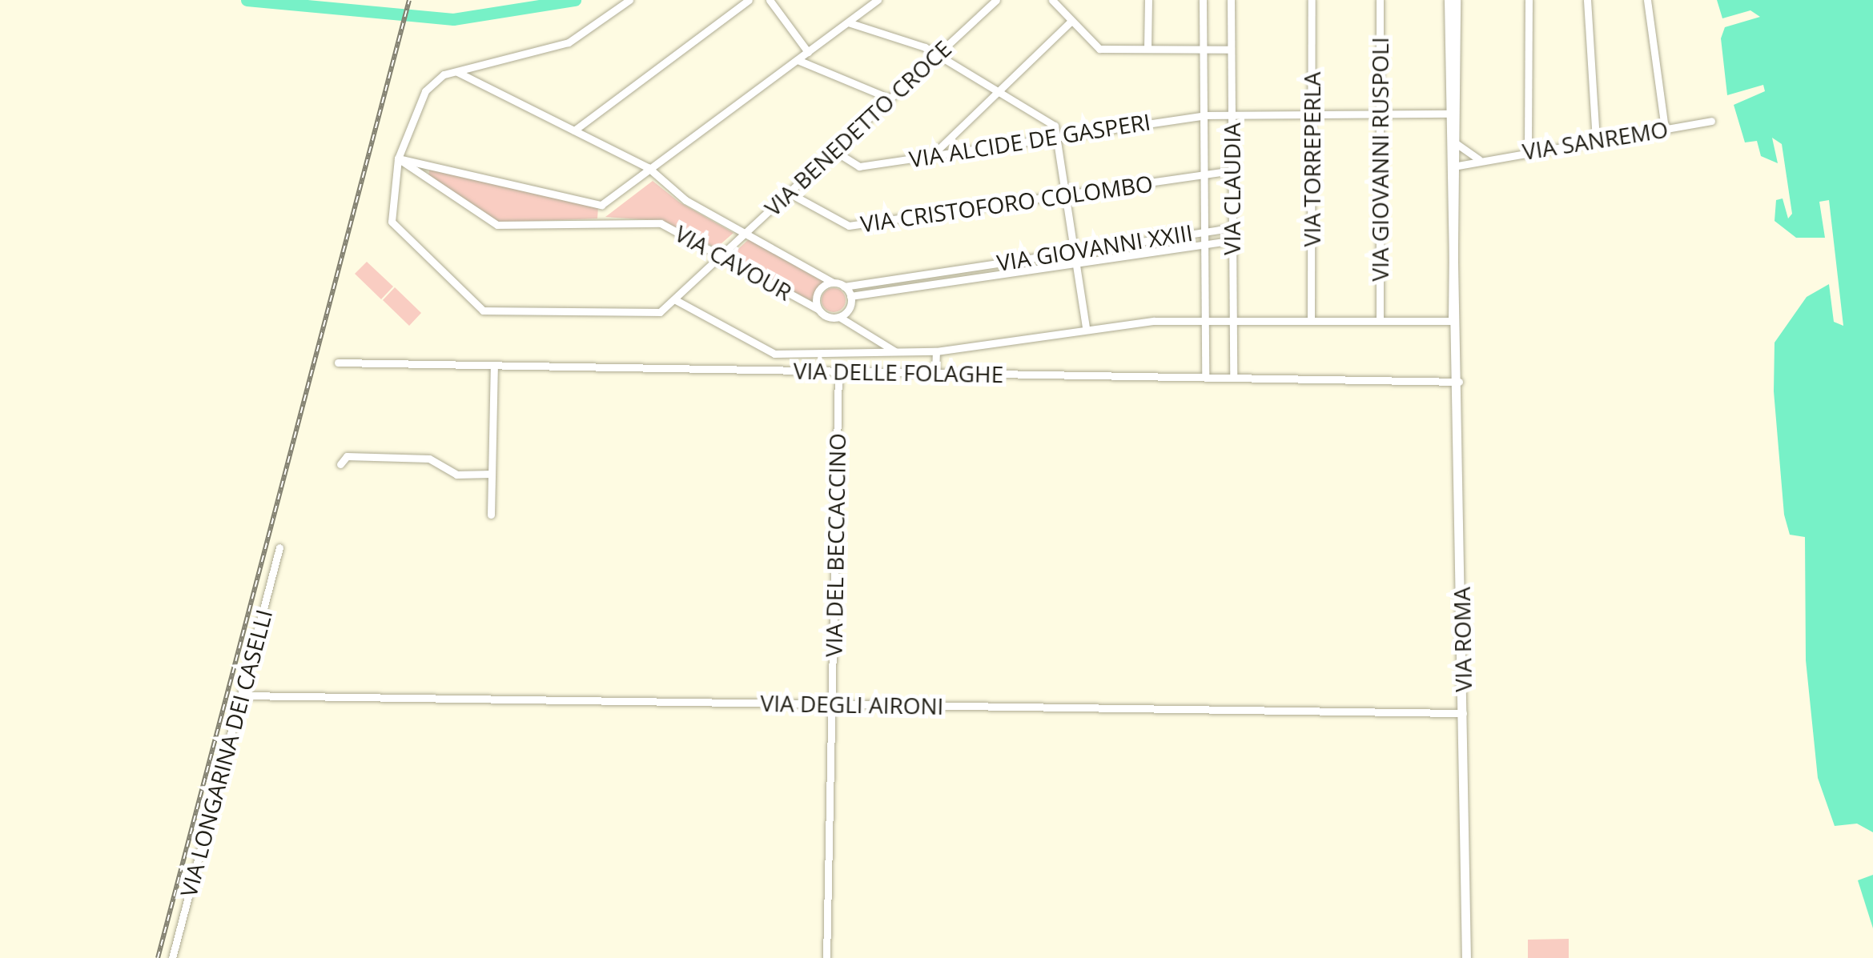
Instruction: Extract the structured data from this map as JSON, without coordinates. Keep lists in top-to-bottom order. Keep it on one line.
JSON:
{"streets":{"street":["VIA BENEDETTO CROCE","VIA ALCIDE DE GASPERI","VIA SANREMO","VIA TORREPERLA","VIA GIOVANNI RUSPOLI","VIA CLAUDIA","VIA CRISTOFORO COLOMBO","VIA GIOVANNI XXIII","VIA CAVOUR","VIA DELLE FOLAGHE","VIA DEL BECCACCINO","VIA ROMA","VIA DEGLI AIRONI","VIA LONGARINA DEI CASELLI"]},"crossings":[["VIA BENEDETTO CROCE","VIA ALCIDE DE GASPERI"],["VIA BENEDETTO CROCE","VIA CRISTOFORO COLOMBO"],["VIA BENEDETTO CROCE","VIA CAVOUR"],["VIA ALCIDE DE GASPERI","VIA TORREPERLA"],["VIA ALCIDE DE GASPERI","VIA GIOVANNI RUSPOLI"],["VIA ALCIDE DE GASPERI","VIA CLAUDIA"],["VIA ALCIDE DE GASPERI","VIA ROMA"],["VIA SANREMO","VIA ROMA"],["VIA CLAUDIA","VIA CRISTOFORO COLOMBO"],["VIA CLAUDIA","VIA GIOVANNI XXIII"],["VIA CLAUDIA","VIA DELLE FOLAGHE"],["VIA GIOVANNI XXIII","VIA CAVOUR"],["VIA DELLE FOLAGHE","VIA DEL BECCACCINO"],["VIA DELLE FOLAGHE","VIA ROMA"],["VIA DEL BECCACCINO","VIA DEGLI AIRONI"],["VIA ROMA","VIA DEGLI AIRONI"],["VIA DEGLI AIRONI","VIA LONGARINA DEI CASELLI"]]}
